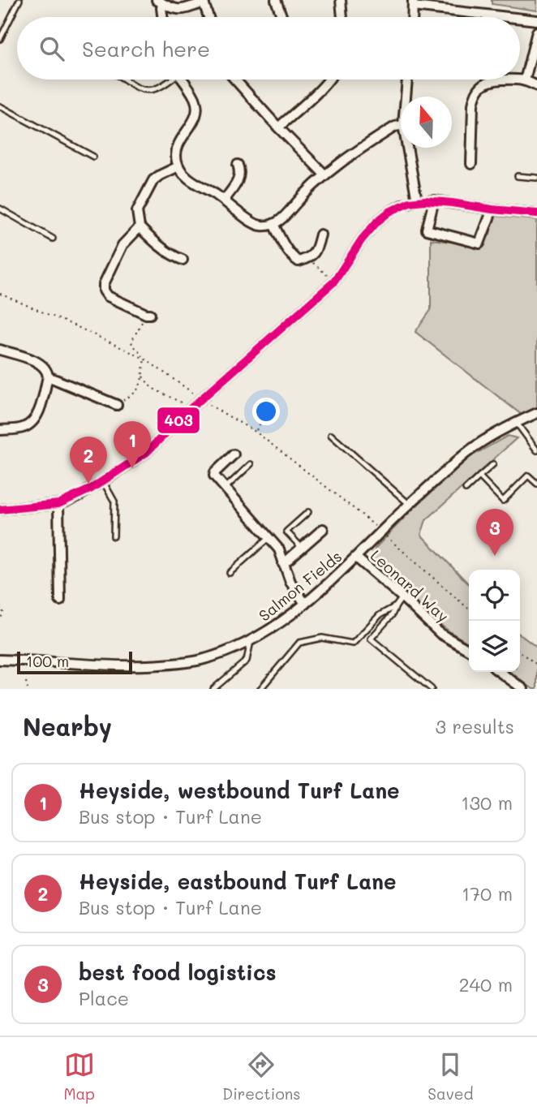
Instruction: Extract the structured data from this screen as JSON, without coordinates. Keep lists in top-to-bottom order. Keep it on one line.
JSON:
{"streets":{"street":["Salmon Fields","Leonard Way"]},"crossings":[["Salmon Fields","Leonard Way"]],"lines":["transit line 403"],"scale_bar":"100 m","north":"top","page":{"search":"Search here","pins":["1","2","3"],"scale":"100 m","heading":["Nearby","3 results"],"list":[{"mark":"1","name":"Heyside, westbound Turf Lane","note":"Bus stop · Turf Lane","value":"130 m"},{"mark":"2","name":"Heyside, eastbound Turf Lane","note":"Bus stop · Turf Lane","value":"170 m"},{"mark":"3","name":"best food logistics","note":"Place","value":"240 m"}],"nav":["Map","Directions","Saved"]}}
